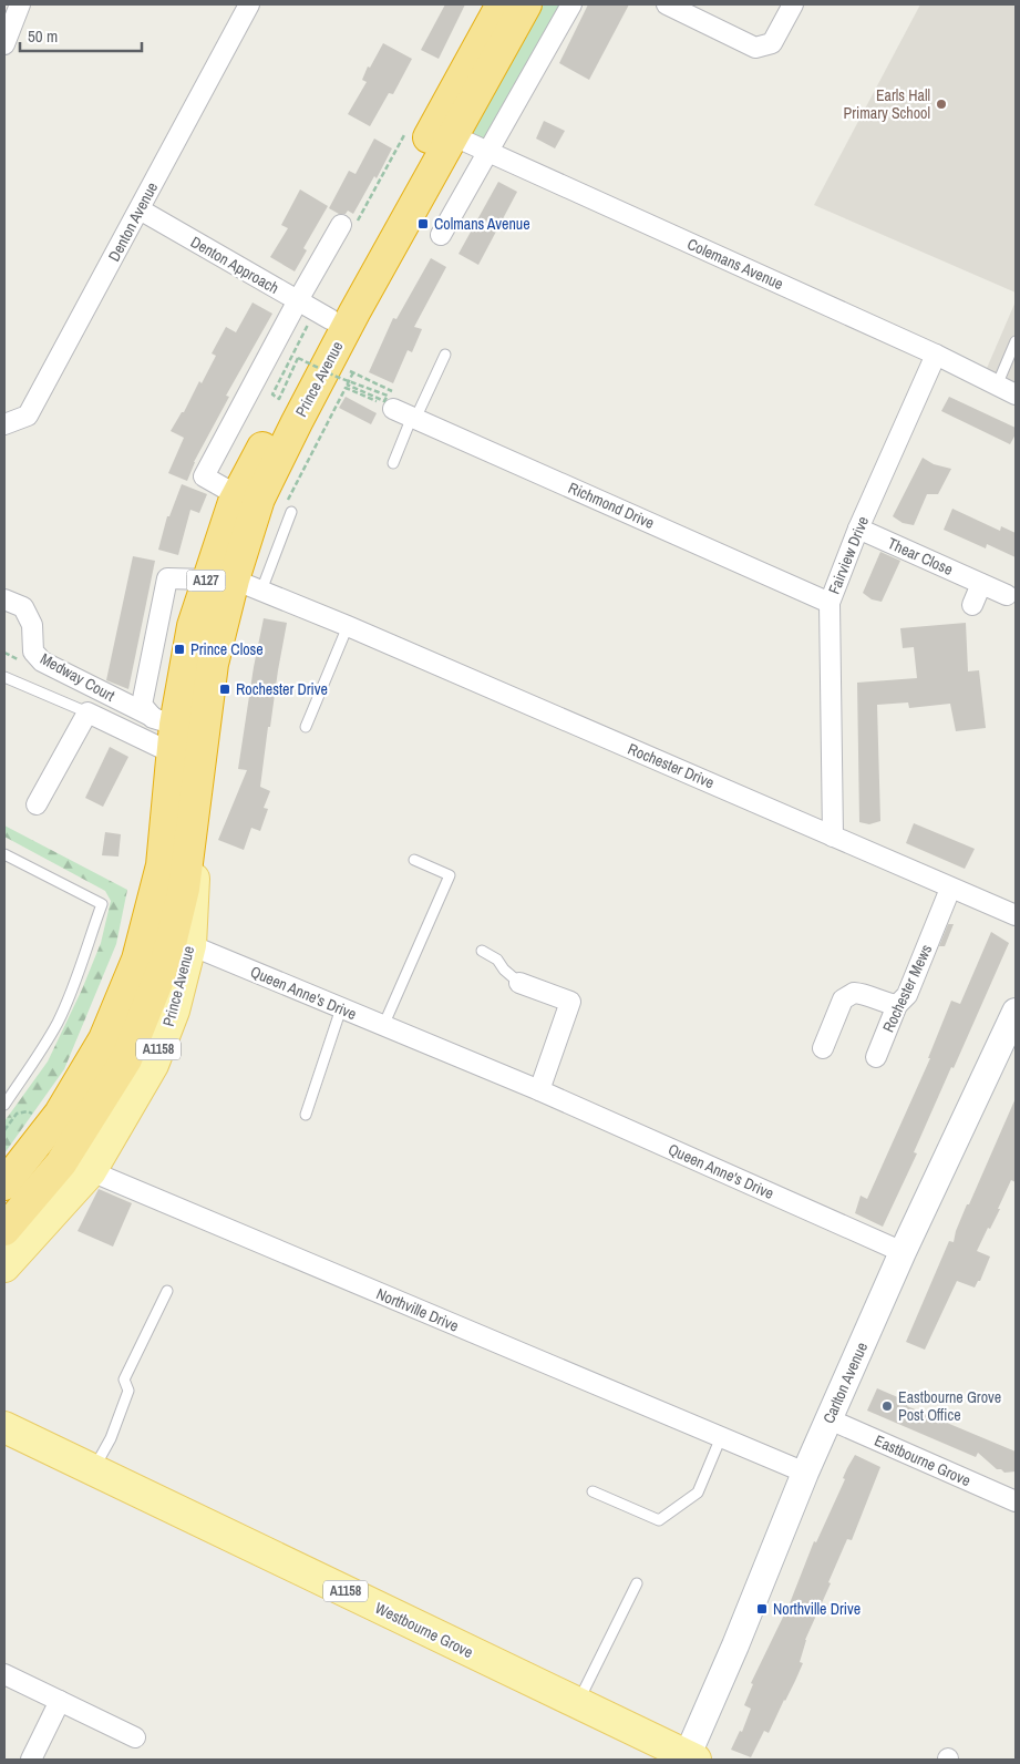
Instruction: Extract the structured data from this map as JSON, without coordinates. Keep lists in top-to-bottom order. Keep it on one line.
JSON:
{"streets":{"highway":["Prince Avenue","A127"],"main road":["A1158","Westbourne Grove"],"street":["Denton Avenue","Colemans Avenue","Denton Approach","Richmond Drive","Fairview Drive","Thear Close","Medway Court","Rochester Drive","Rochester Mews","Queen Anne's Drive","Northville Drive","Carlton Avenue","Eastbourne Grove"]},"crossings":[["Denton Avenue","Denton Approach"],["Colemans Avenue","Prince Avenue"],["Colemans Avenue","Fairview Drive"],["Denton Approach","Prince Avenue"],["Prince Avenue","Medway Court"],["Prince Avenue","Rochester Drive"],["Prince Avenue","Queen Anne's Drive"],["Prince Avenue","Northville Drive"],["Richmond Drive","Fairview Drive"],["Fairview Drive","Thear Close"],["Fairview Drive","Rochester Drive"],["Rochester Drive","Rochester Mews"],["Queen Anne's Drive","Carlton Avenue"],["Northville Drive","Carlton Avenue"],["Carlton Avenue","Eastbourne Grove"],["Carlton Avenue","Westbourne Grove"]],"places":{"other":["Earls Hall Primary School","Eastbourne Grove Post Office"],"transit":["Colmans Avenue","Prince Close","Rochester Drive","Northville Drive"]},"scale_bar":"50 m"}
